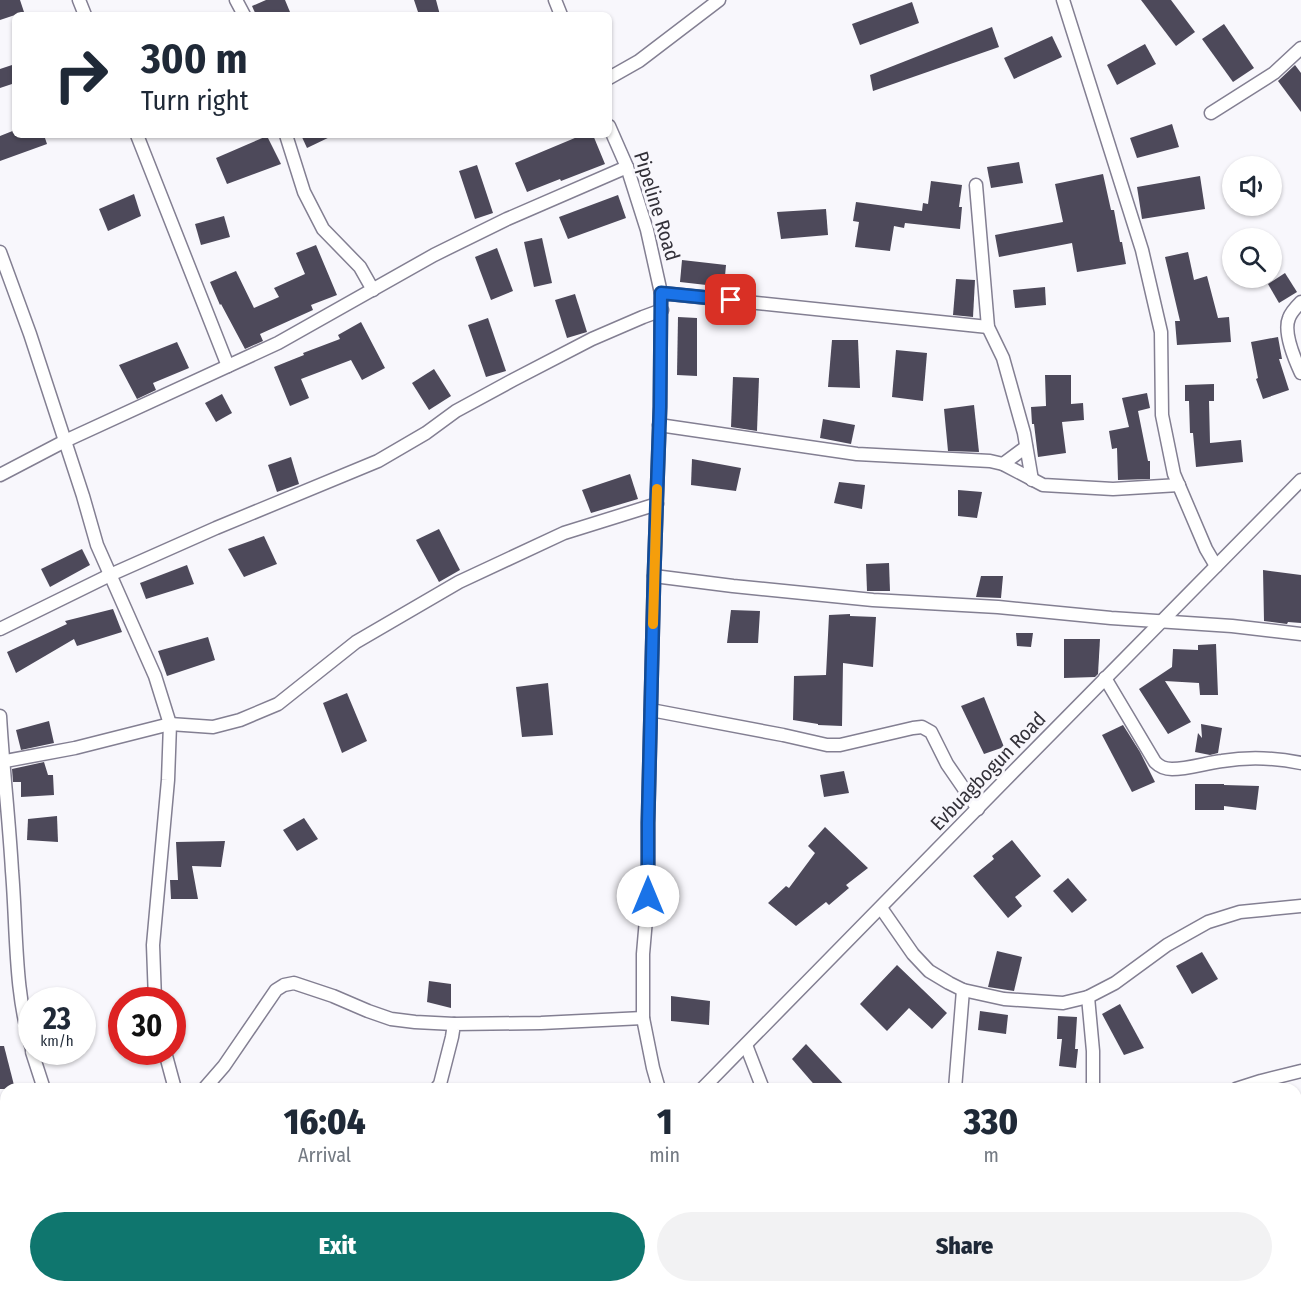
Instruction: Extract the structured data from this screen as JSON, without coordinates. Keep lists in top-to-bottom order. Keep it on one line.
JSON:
{"streets":{"street":["Pipeline Road","Evbuagbogun Road"]},"page":{"turn":["300 m","Turn right"],"speed":"23 km/h","limit":"30","eta":["16:04","Arrival","1","min","330","m"],"buttons":["Exit","Share"]}}
